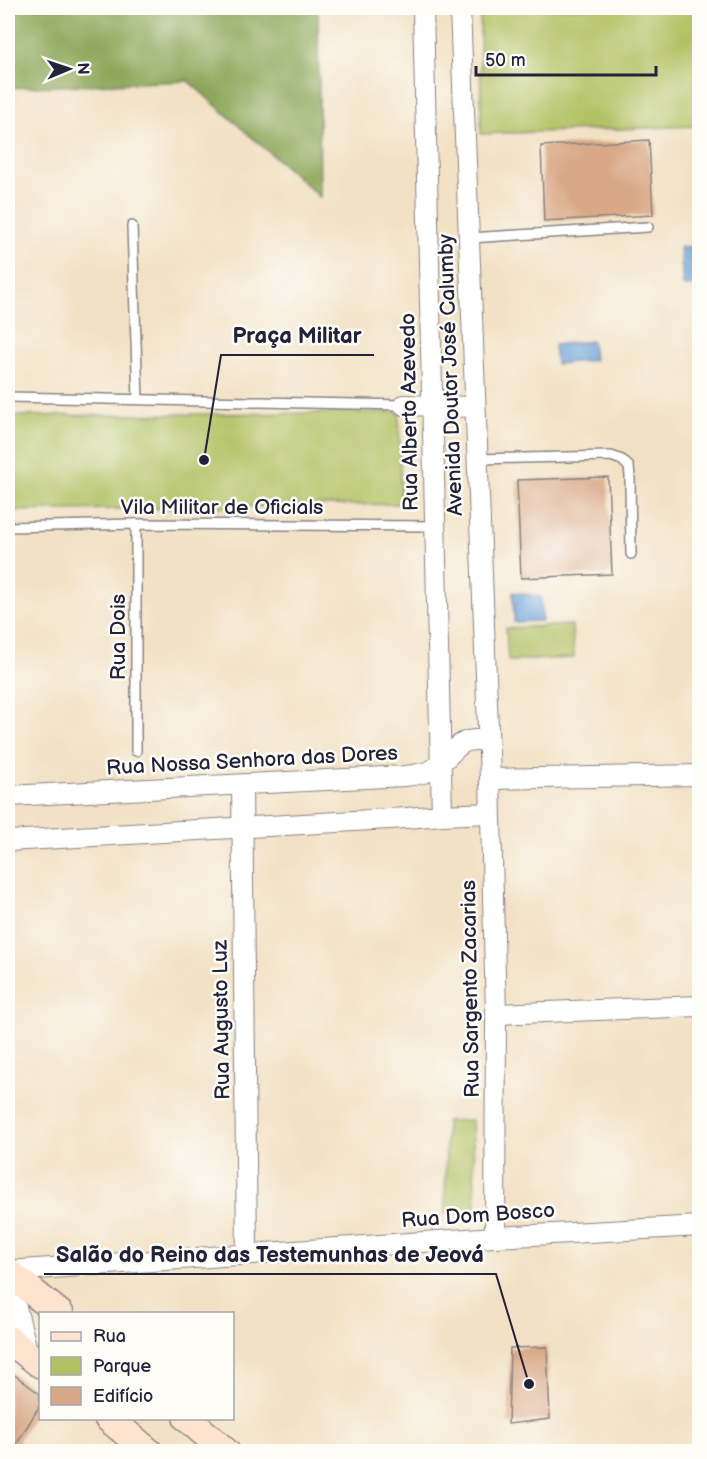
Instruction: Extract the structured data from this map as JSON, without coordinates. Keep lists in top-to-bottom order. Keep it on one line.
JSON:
{"streets":{"street":["Avenida Doutor José Calumby","Rua Alberto Azevedo","Rua Nossa Senhora das Dores","Rua Sargento Zacarias","Rua Augusto Luz","Rua Dom Bosco"],"lane":["Vila Militar de Oficials","Rua Dois"]},"crossings":[["Avenida Doutor José Calumby","Rua Nossa Senhora das Dores"],["Avenida Doutor José Calumby","Rua Sargento Zacarias"],["Rua Alberto Azevedo","Vila Militar de Oficials"],["Rua Alberto Azevedo","Rua Nossa Senhora das Dores"],["Vila Militar de Oficials","Rua Dois"],["Rua Nossa Senhora das Dores","Rua Sargento Zacarias"],["Rua Nossa Senhora das Dores","Rua Augusto Luz"],["Rua Sargento Zacarias","Rua Dom Bosco"],["Rua Augusto Luz","Rua Dom Bosco"]],"places":["Praça Militar","Salão do Reino das Testemunhas de Jeová"],"legend":["Rua","Parque","Edifício"],"scale_bar":"50 m","north":"right"}
